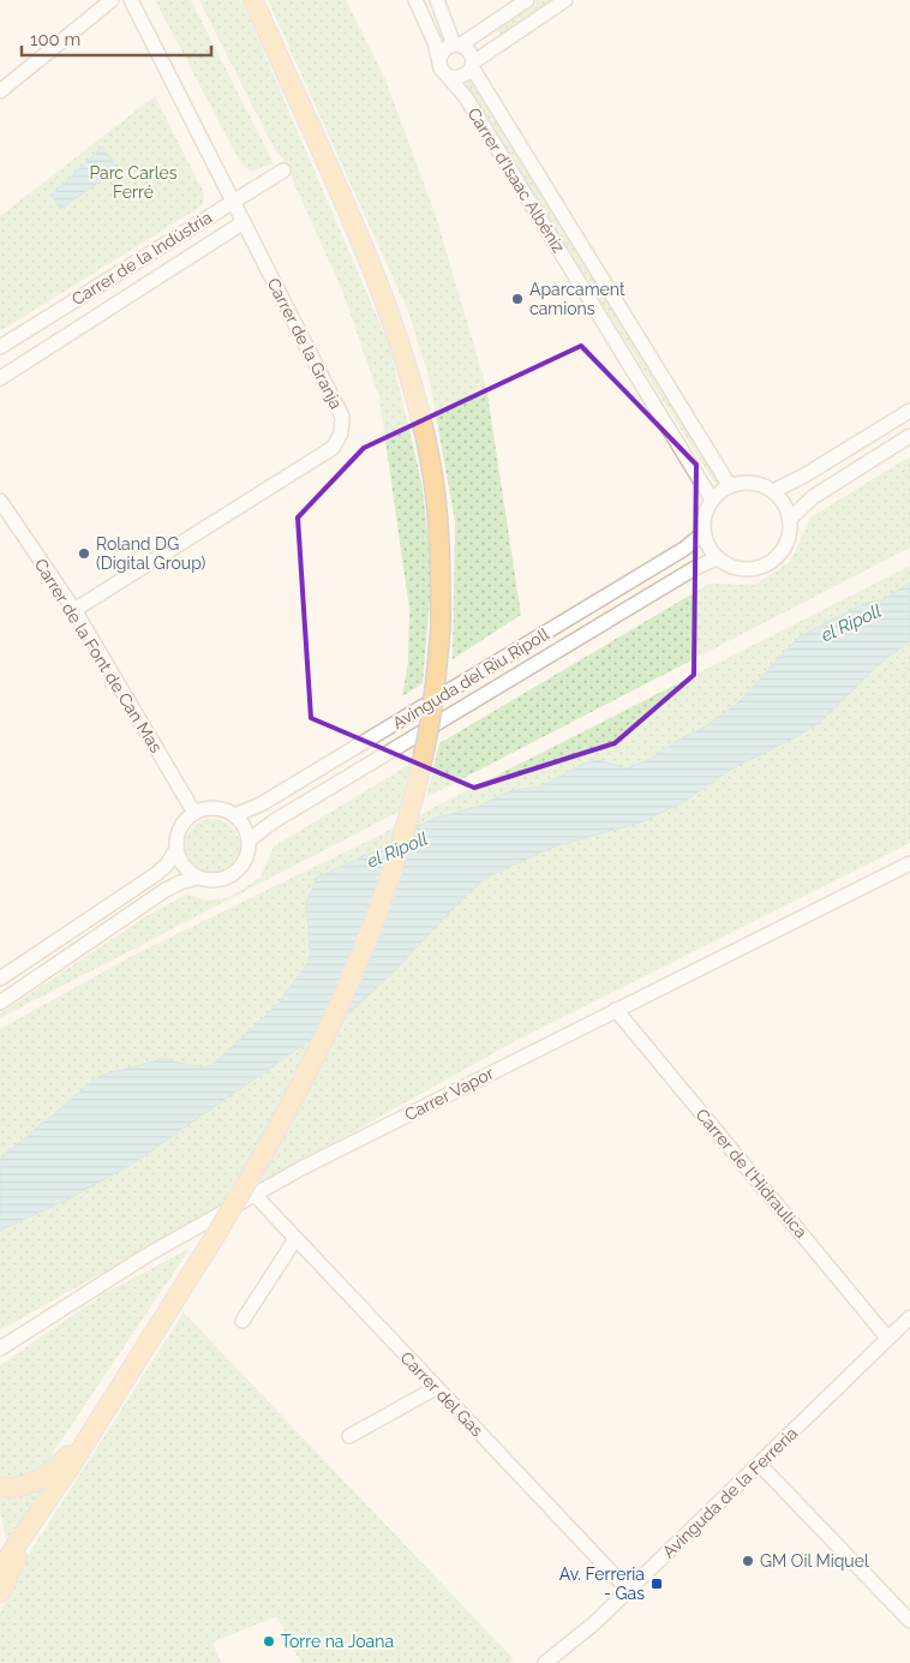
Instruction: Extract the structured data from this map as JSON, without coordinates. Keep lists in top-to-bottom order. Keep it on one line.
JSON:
{"streets":{"street":["Carrer d'Isaac Albéniz","Carrer de la Indústria","Carrer de la Granja","Carrer de la Font de Can Mas","Avinguda del Riu Ripoll","Carrer Vapor","Carrer de l'Hidraulica","Carrer del Gas","Avinguda de la Ferreria"]},"crossings":[["Carrer d'Isaac Albéniz","Avinguda del Riu Ripoll"],["Carrer de la Indústria","Carrer de la Granja"],["Carrer de la Granja","Carrer de la Font de Can Mas"],["Carrer de la Font de Can Mas","Avinguda del Riu Ripoll"],["Carrer Vapor","Carrer de l'Hidraulica"],["Carrer Vapor","Carrer del Gas"],["Carrer de l'Hidraulica","Avinguda de la Ferreria"],["Carrer del Gas","Avinguda de la Ferreria"]],"water":["el Ripoll"],"parks":["Parc Carles Ferré"],"places":{"other":["Aparcament camions","Roland DG (Digital Group)","GM Oil Miquel","Torre na Joana"],"transit":["Av. Ferreria - Gas"]},"scale_bar":"100 m"}
